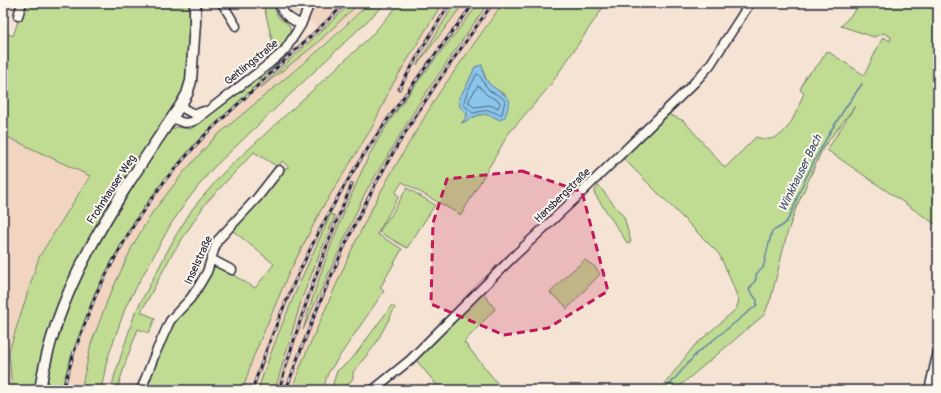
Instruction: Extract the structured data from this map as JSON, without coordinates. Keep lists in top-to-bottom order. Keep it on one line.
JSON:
{"streets":{"main road":["Frohnhauser Weg"],"street":["Geitlingstraße","Hansbergstraße","Inselstraße"]},"crossings":[["Geitlingstraße","Frohnhauser Weg"]],"water":["Winkhauser Bach"]}
